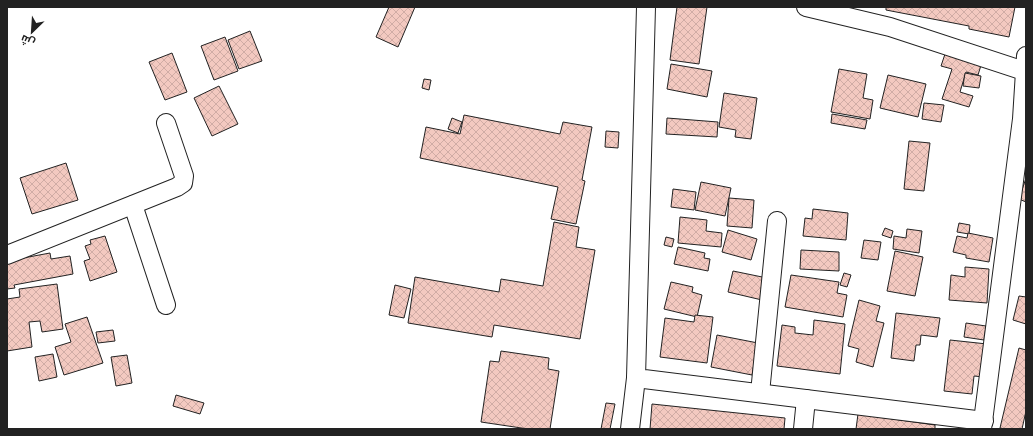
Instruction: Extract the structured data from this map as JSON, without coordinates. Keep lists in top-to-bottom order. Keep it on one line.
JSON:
{"north":"bottom left"}
